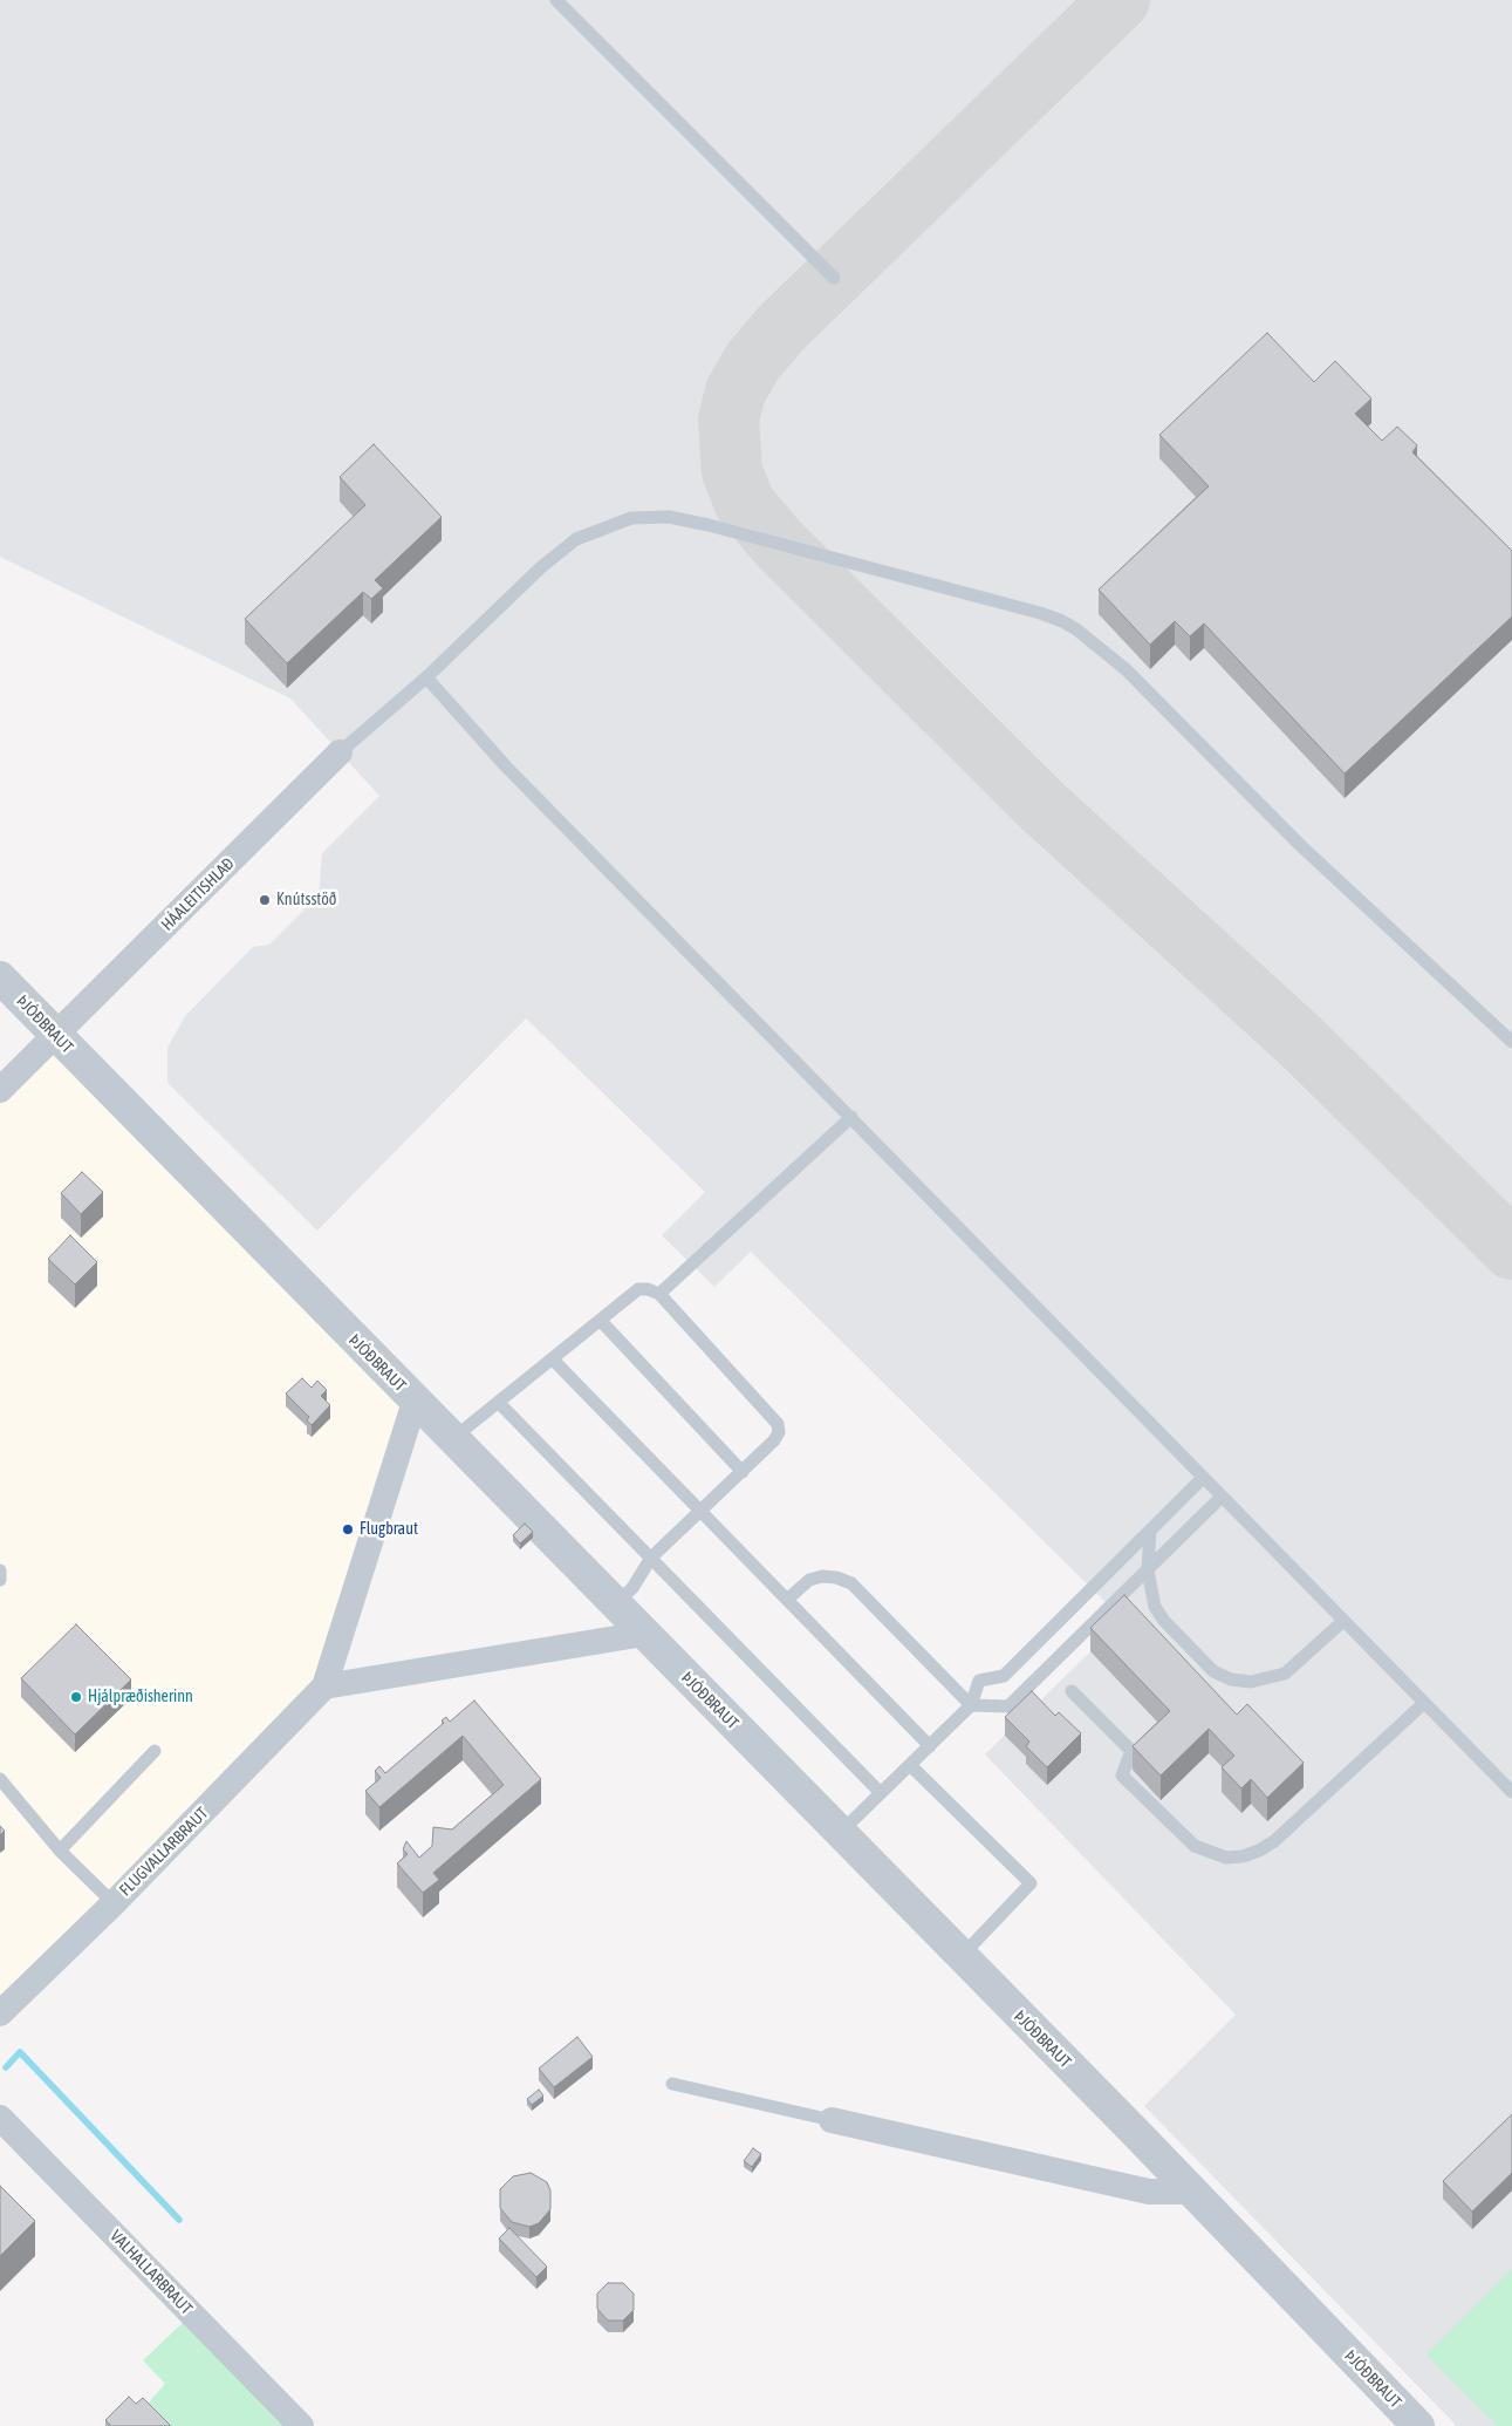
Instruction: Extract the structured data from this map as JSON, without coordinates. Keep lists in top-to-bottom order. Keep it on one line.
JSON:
{"streets":{"street":["HÁALEITISHLAÐ","ÞJÓÐBRAUT","FLUGVALLARBRAUT","VALHALLARBRAUT"]},"crossings":[["HÁALEITISHLAÐ","ÞJÓÐBRAUT"],["ÞJÓÐBRAUT","FLUGVALLARBRAUT"]],"places":["Knútsstöð","Flugbraut","Hjálpræðisherinn"]}
